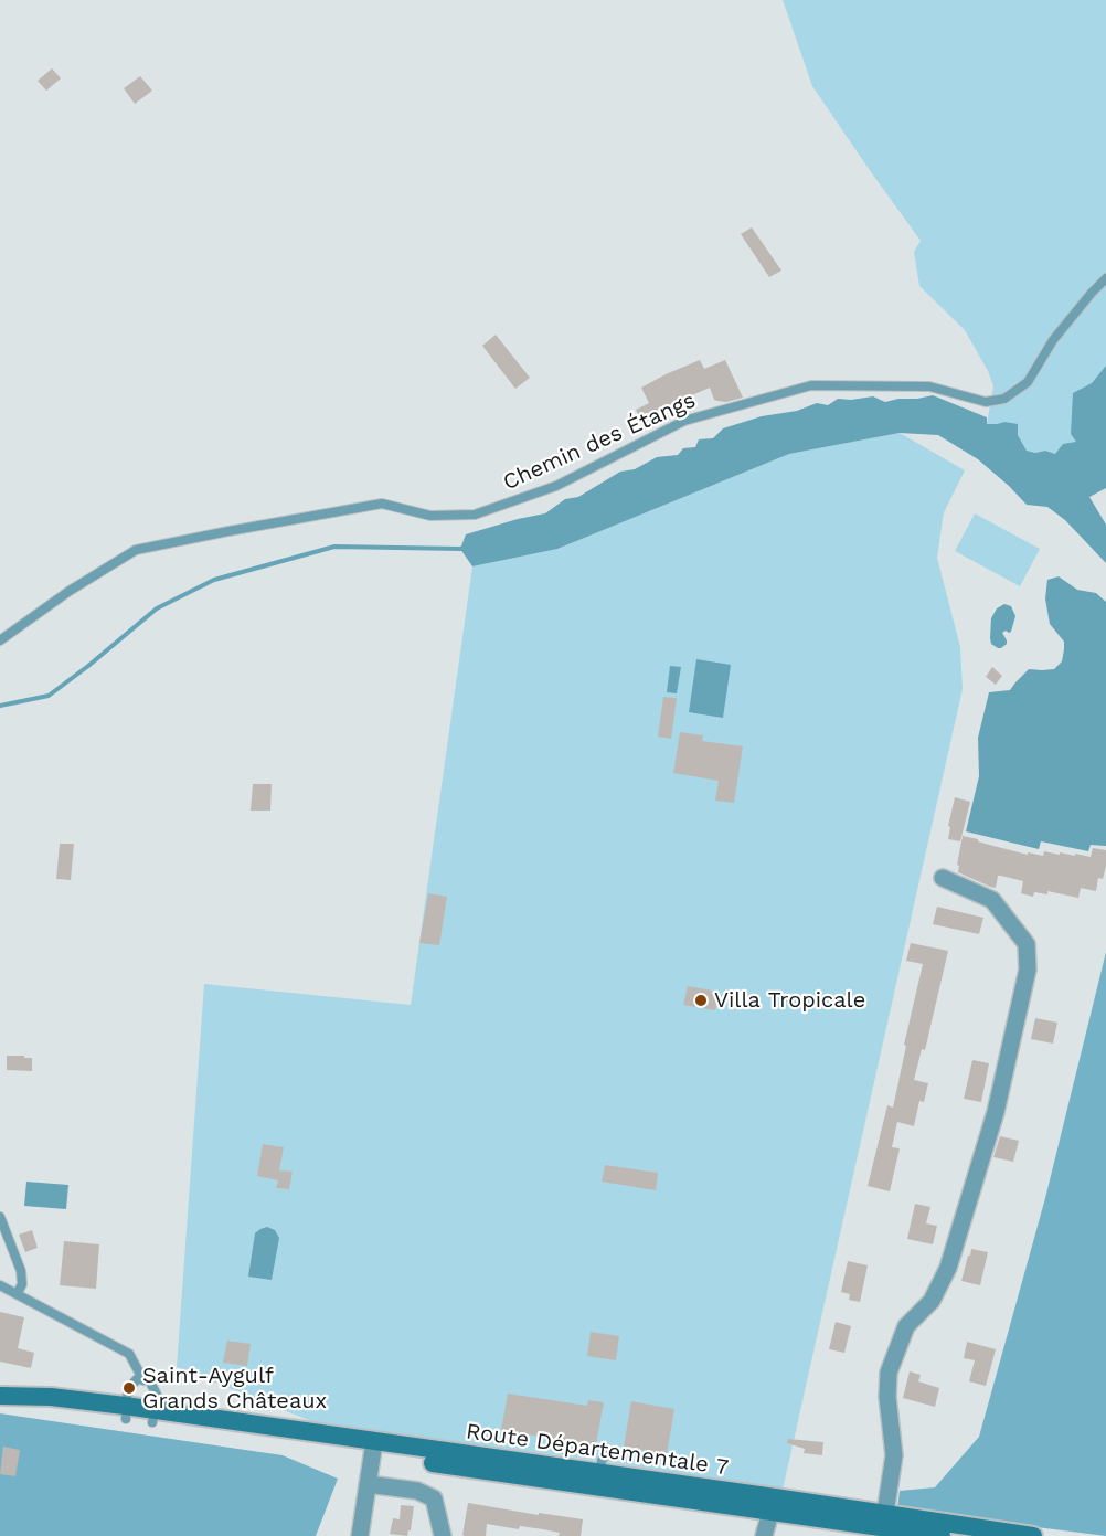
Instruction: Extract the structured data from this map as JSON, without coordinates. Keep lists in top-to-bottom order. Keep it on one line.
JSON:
{"streets":{"main road":["Route Départementale 7"],"lane":["Chemin des Étangs"]},"places":["Villa Tropicale","Saint-Aygulf Grands Châteaux"]}
